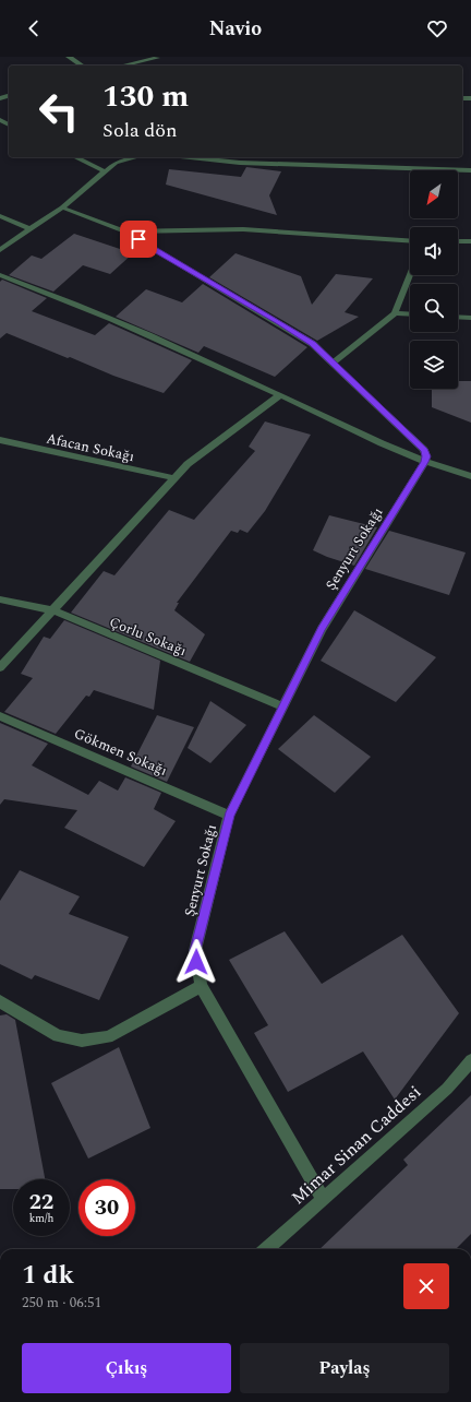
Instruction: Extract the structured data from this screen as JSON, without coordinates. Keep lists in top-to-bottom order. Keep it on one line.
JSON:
{"streets":{"street":["Afacan Sokağı","Şenyurt Sokağı","Çorlu Sokağı","Gökmen Sokağı","Mimar Sinan Caddesi"]},"crossings":[["Şenyurt Sokağı","Çorlu Sokağı"],["Şenyurt Sokağı","Gökmen Sokağı"],["Şenyurt Sokağı","Mimar Sinan Caddesi"]],"north":"bottom left","page":{"header":"Navio","turn":["130 m","Sola dön"],"speed":"22 km/h","limit":"30","heading":["1 dk","250 m · 06:51"],"buttons":["Çıkış","Paylaş"]}}
